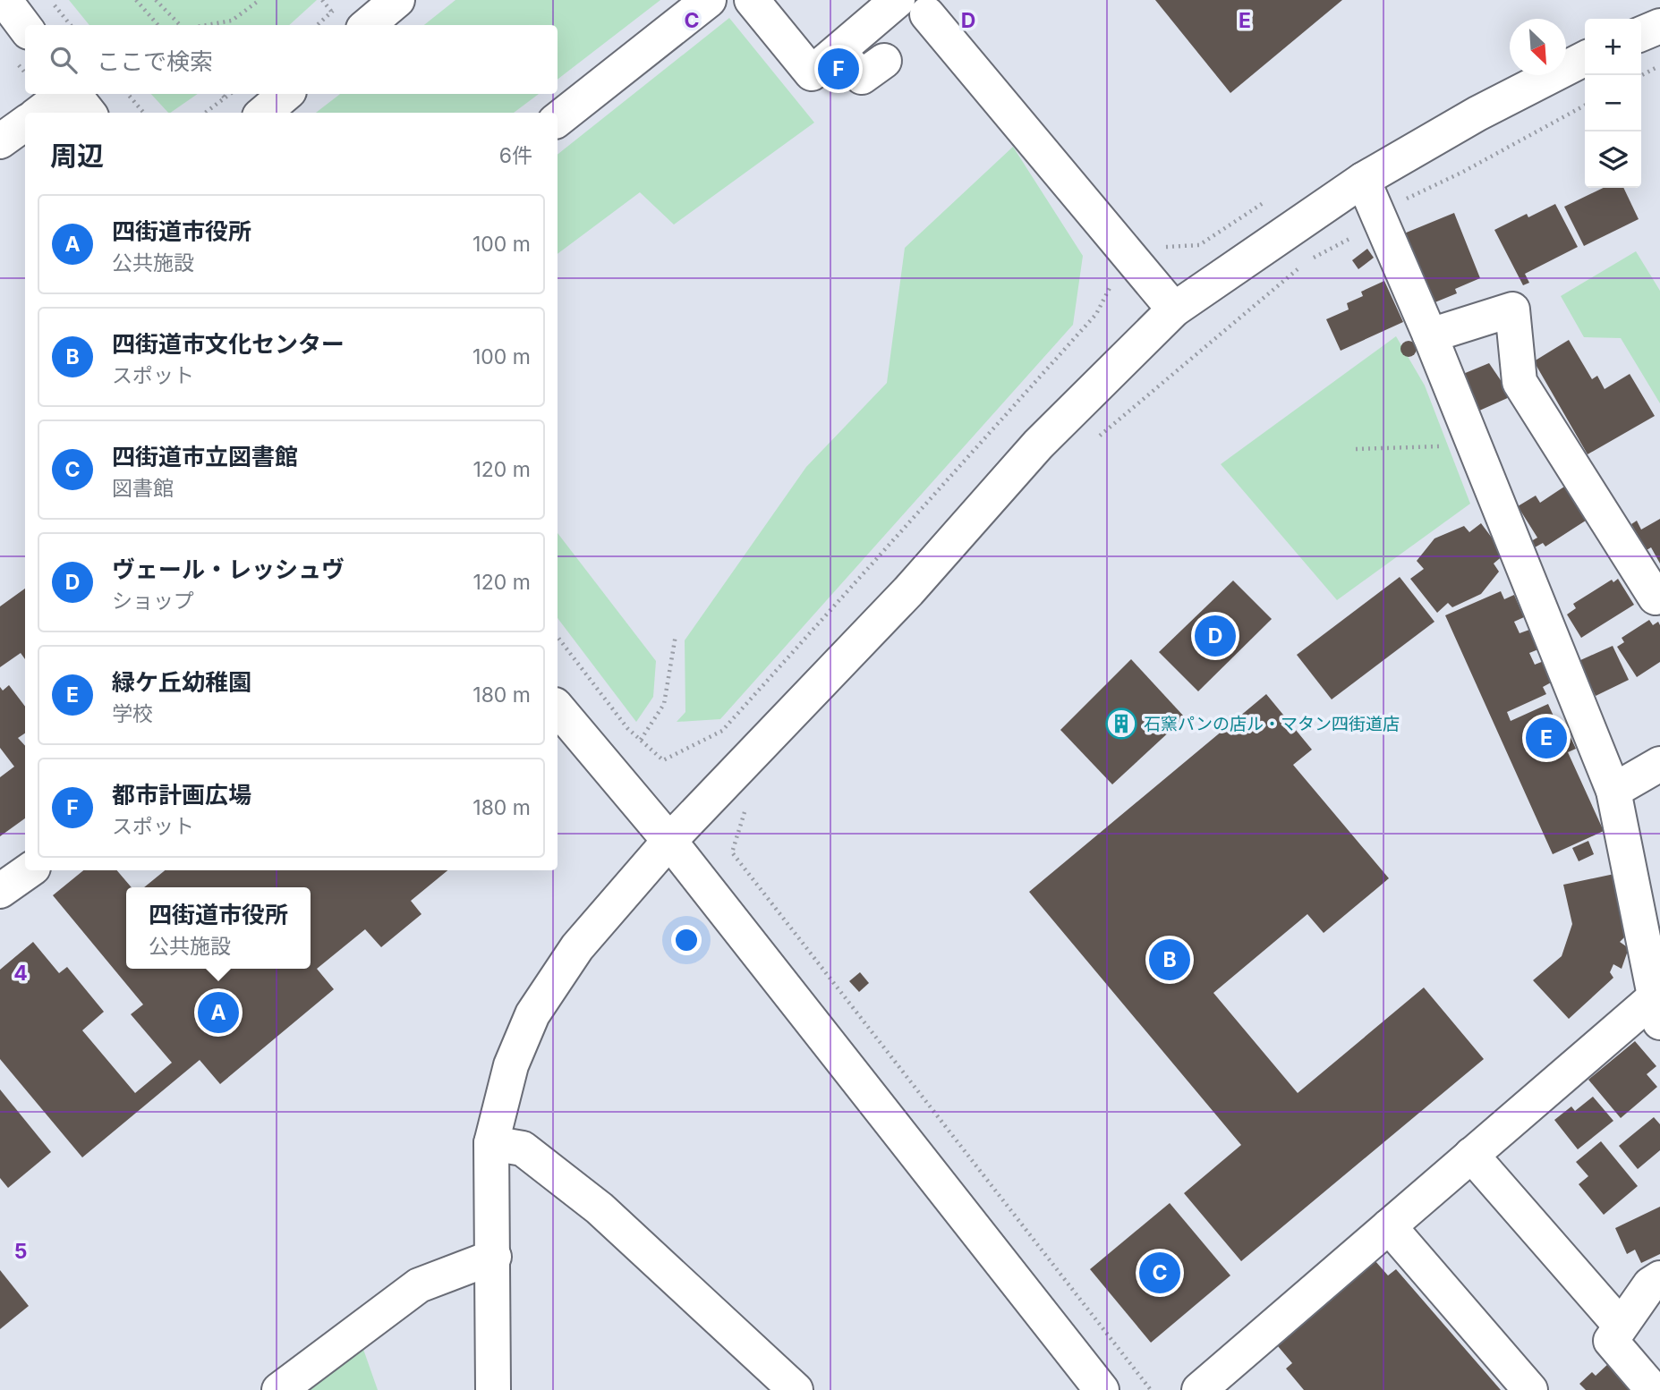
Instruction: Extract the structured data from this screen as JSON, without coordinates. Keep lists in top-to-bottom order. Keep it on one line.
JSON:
{"places":{"building":["石窯パンの店ル・マタン四街道店"]},"north":"bottom right","page":{"map_buttons":["+","−"],"search":"ここで検索","pins":["F","D","E","B","A","C"],"heading":["周辺","6件"],"list":[{"mark":"A","name":"四街道市役所","note":"公共施設","value":"100 m"},{"mark":"B","name":"四街道市文化センター","note":"スポット","value":"100 m"},{"mark":"C","name":"四街道市立図書館","note":"図書館","value":"120 m"},{"mark":"D","name":"ヴェール・レッシュヴ","note":"ショップ","value":"120 m"},{"mark":"E","name":"緑ケ丘幼稚園","note":"学校","value":"180 m"},{"mark":"F","name":"都市計画広場","note":"スポット","value":"180 m"}],"popup":["四街道市役所","公共施設"]},"grid":{"columns":["C","D","E"],"rows":["4","5"]}}
